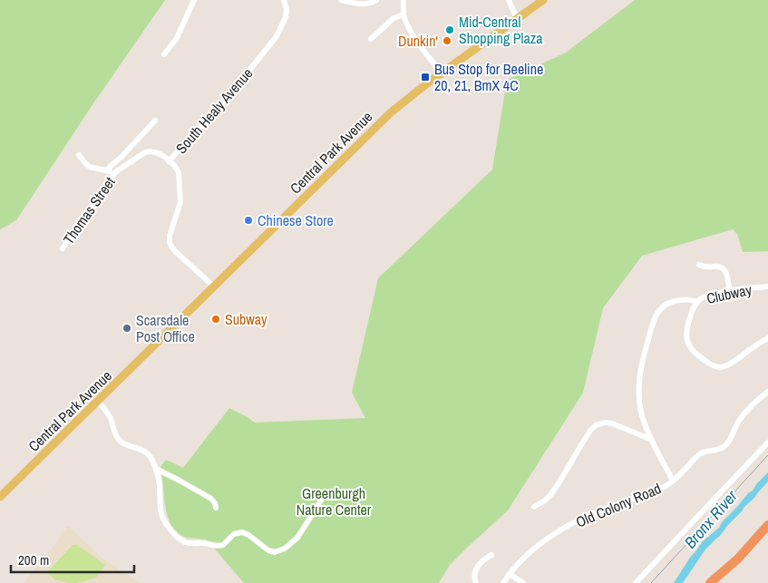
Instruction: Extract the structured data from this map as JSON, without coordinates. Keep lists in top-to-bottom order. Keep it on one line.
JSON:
{"streets":{"main road":["Central Park Avenue"],"street":["South Healy Avenue","Thomas Street","Clubway","Old Colony Road"]},"crossings":[["South Healy Avenue","Central Park Avenue"],["South Healy Avenue","Thomas Street"]],"water":["Bronx River"],"parks":["Greenburgh Nature Center"],"places":{"other":["Mid-Central Shopping Plaza","Dunkin'","Chinese Store","Subway","Scarsdale Post Office"],"transit":["Bus Stop for Beeline 20, 21, BmX 4C"]},"scale_bar":"200 m"}
